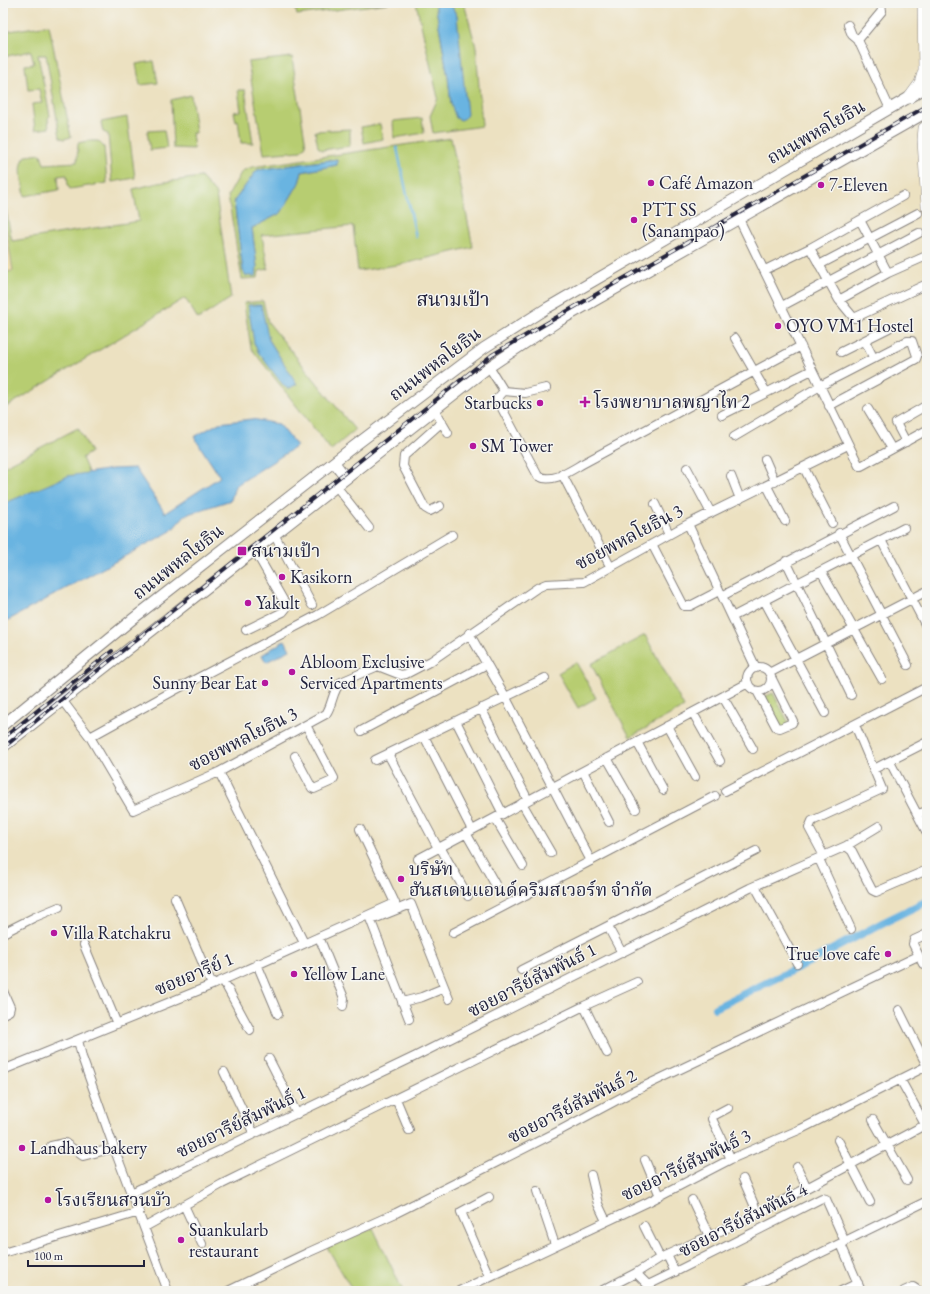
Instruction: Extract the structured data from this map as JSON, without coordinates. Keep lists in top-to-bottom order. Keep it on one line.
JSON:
{"streets":{"main road":["ถนนพหลโยธิน"],"street":["ซอยพหลโยธิน 3","ซอยอารีย์ 1","ซอยอารีย์สัมพันธ์ 1","ซอยอารีย์สัมพันธ์ 2","ซอยอารีย์สัมพันธ์ 3","ซอยอารีย์สัมพันธ์ 4"]},"crossings":[["ถนนพหลโยธิน","ซอยพหลโยธิน 3"]],"districts":["สนามเป้า"],"places":{"other":["Café Amazon","7-Eleven","PTT SS (Sanampao)","OYO VM1 Hostel","Starbucks","SM Tower","Kasikorn","Yakult","Abloom Exclusive Serviced Apartments","Sunny Bear Eat","บริษัท ฮันสเดนแอนด์คริมสเวอร์ท จำกัด","Villa Ratchakru","True love cafe","Yellow Lane","Landhaus bakery","โรงเรียนสวนบัว","Suankularb restaurant"],"health":["โรงพยาบาลพญาไท 2"],"transit":["สนามเป้า"]},"scale_bar":"100 m"}
